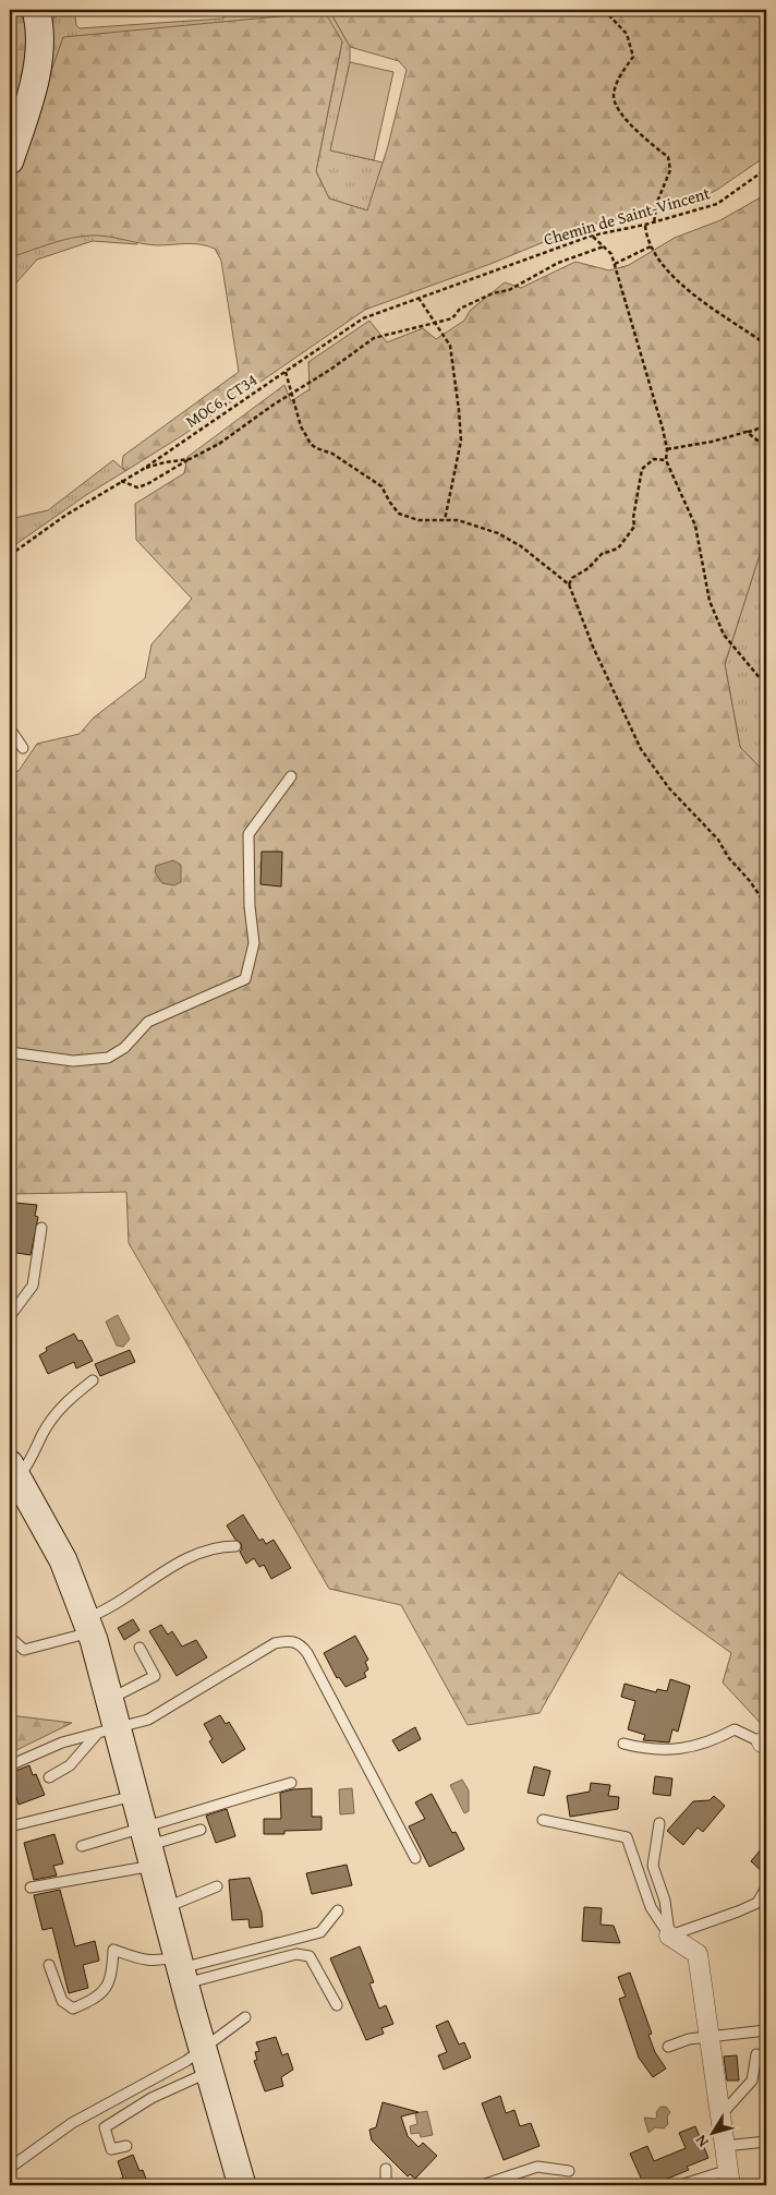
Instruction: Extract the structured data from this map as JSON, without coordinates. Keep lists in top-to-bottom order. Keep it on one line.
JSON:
{"streets":{"path":["Chemin de Saint-Vincent","MOC6, CT34"]},"crossings":[["Chemin de Saint-Vincent","MOC6, CT34"]],"north":"bottom left"}
